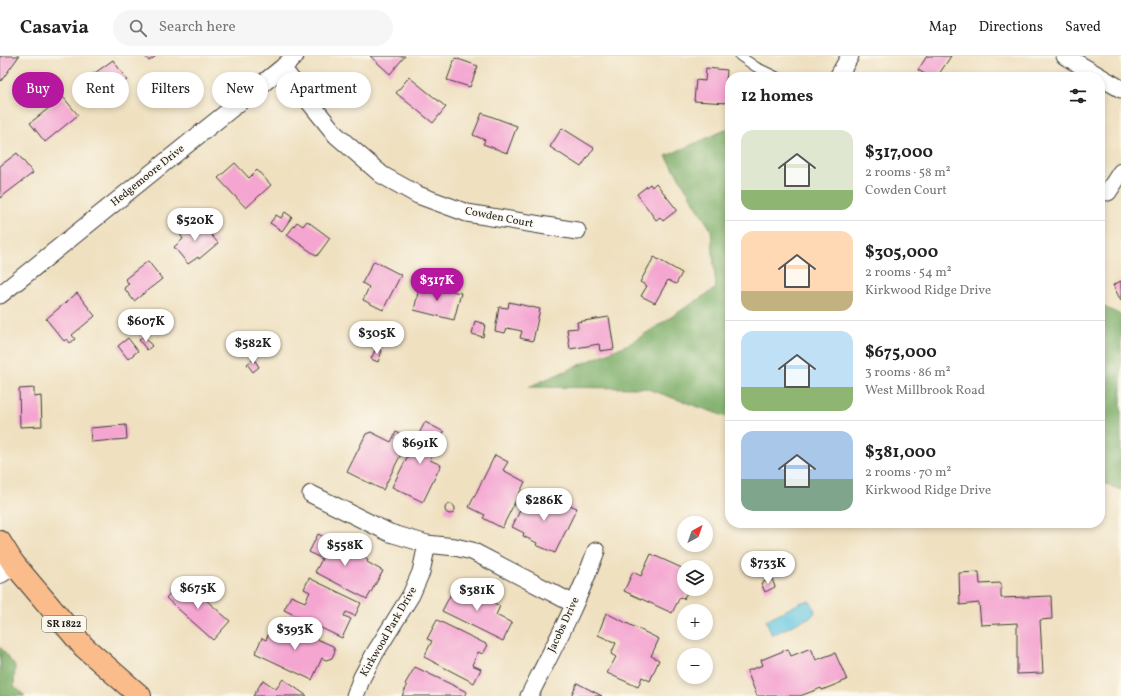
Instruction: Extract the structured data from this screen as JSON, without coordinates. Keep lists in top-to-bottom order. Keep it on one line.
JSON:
{"streets":{"main road":["SR 1822"],"street":["Hedgemoore Drive","Cowden Court","Jacobs Drive","Kirkwood Park Drive"]},"crossings":[["Hedgemoore Drive","Cowden Court"]],"north":"top right","page":{"header":"Casavia","search":"Search here","nav":["Map","Directions","Saved"],"chip":["Buy","Rent","Filters","New","Apartment"],"heading":"12 homes","list":[{"name":"$317,000","note":"2 rooms · 58 m² · Cowden Court"},{"name":"$305,000","note":"2 rooms · 54 m² · Kirkwood Ridge Drive"},{"name":"$675,000","note":"3 rooms · 86 m² · West Millbrook Road"},{"name":"$381,000","note":"2 rooms · 70 m² · Kirkwood Ridge Drive"}],"price":["$520K","$317K","$607K","$305K","$582K","$691K","$286K","$558K","$733K","$675K","$381K","$393K"],"map_buttons":["+","−"]}}
